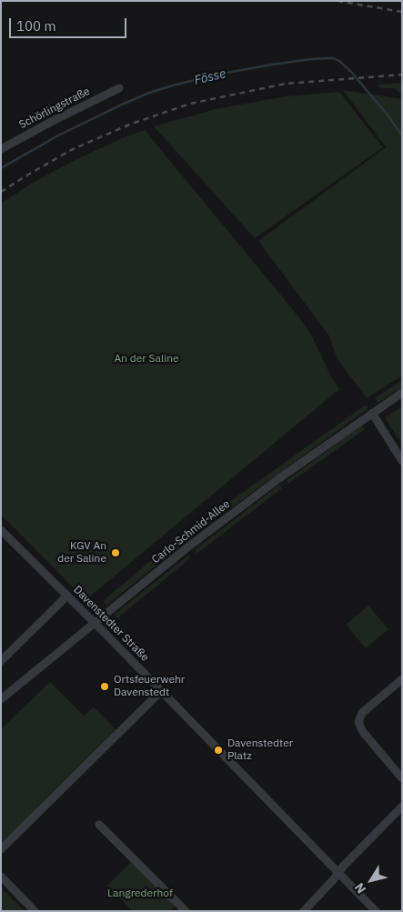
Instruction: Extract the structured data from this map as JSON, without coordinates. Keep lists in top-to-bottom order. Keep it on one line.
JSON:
{"streets":{"street":["Schörlingstraße","Carlo-Schmid-Allee","Davenstedter Straße"]},"crossings":[["Carlo-Schmid-Allee","Davenstedter Straße"]],"water":["Fösse"],"parks":["An der Saline","Langrederhof"],"places":["KGV An der Saline","Ortsfeuerwehr Davenstedt","Davenstedter Platz"],"scale_bar":"100 m","north":"bottom left"}
